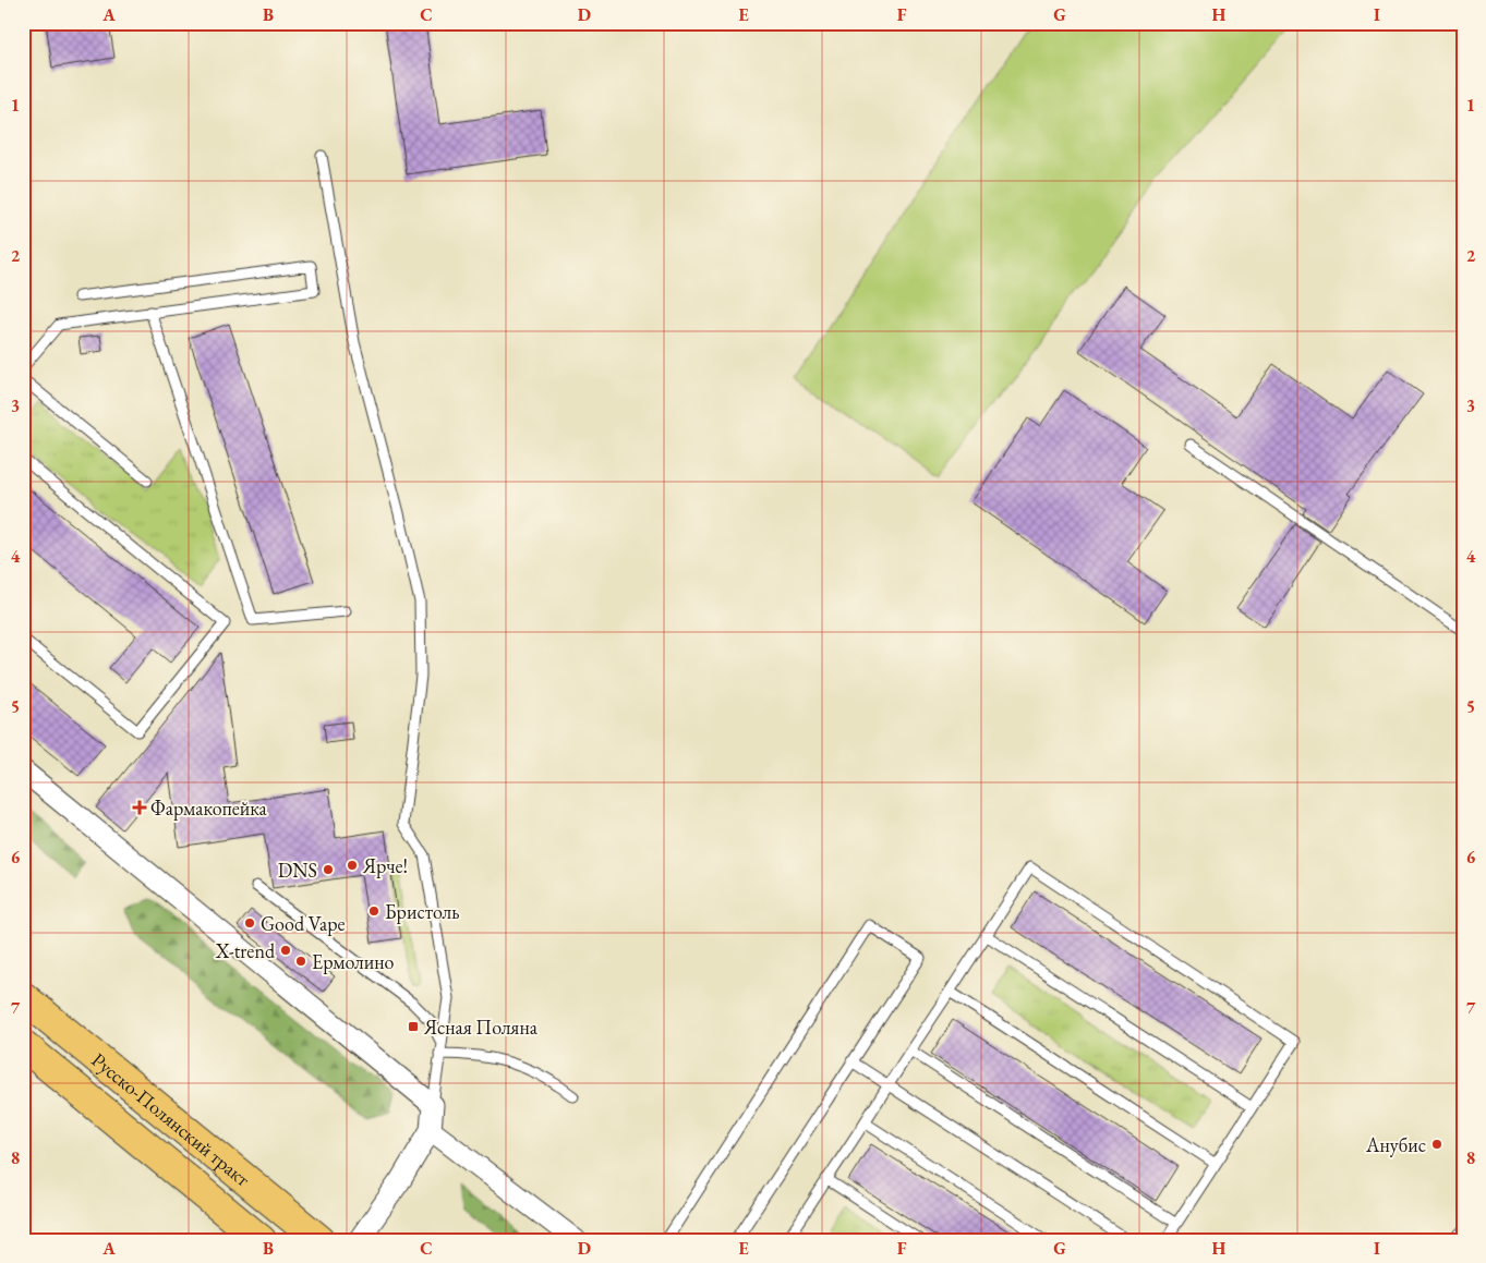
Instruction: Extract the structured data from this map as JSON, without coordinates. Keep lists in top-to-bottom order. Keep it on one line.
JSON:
{"streets":{"main road":["Русско-Полянский тракт"]},"places":{"health":["Фармакопейка"],"other":["Ярче!","DNS","Бристоль","Good Vape","X-trend","Ермолино","Анубис"],"transit":["Ясная Поляна"]},"grid":{"columns":["A","B","C","D","E","F","G","H","I"],"rows":["1","2","3","4","5","6","7","8"]}}
